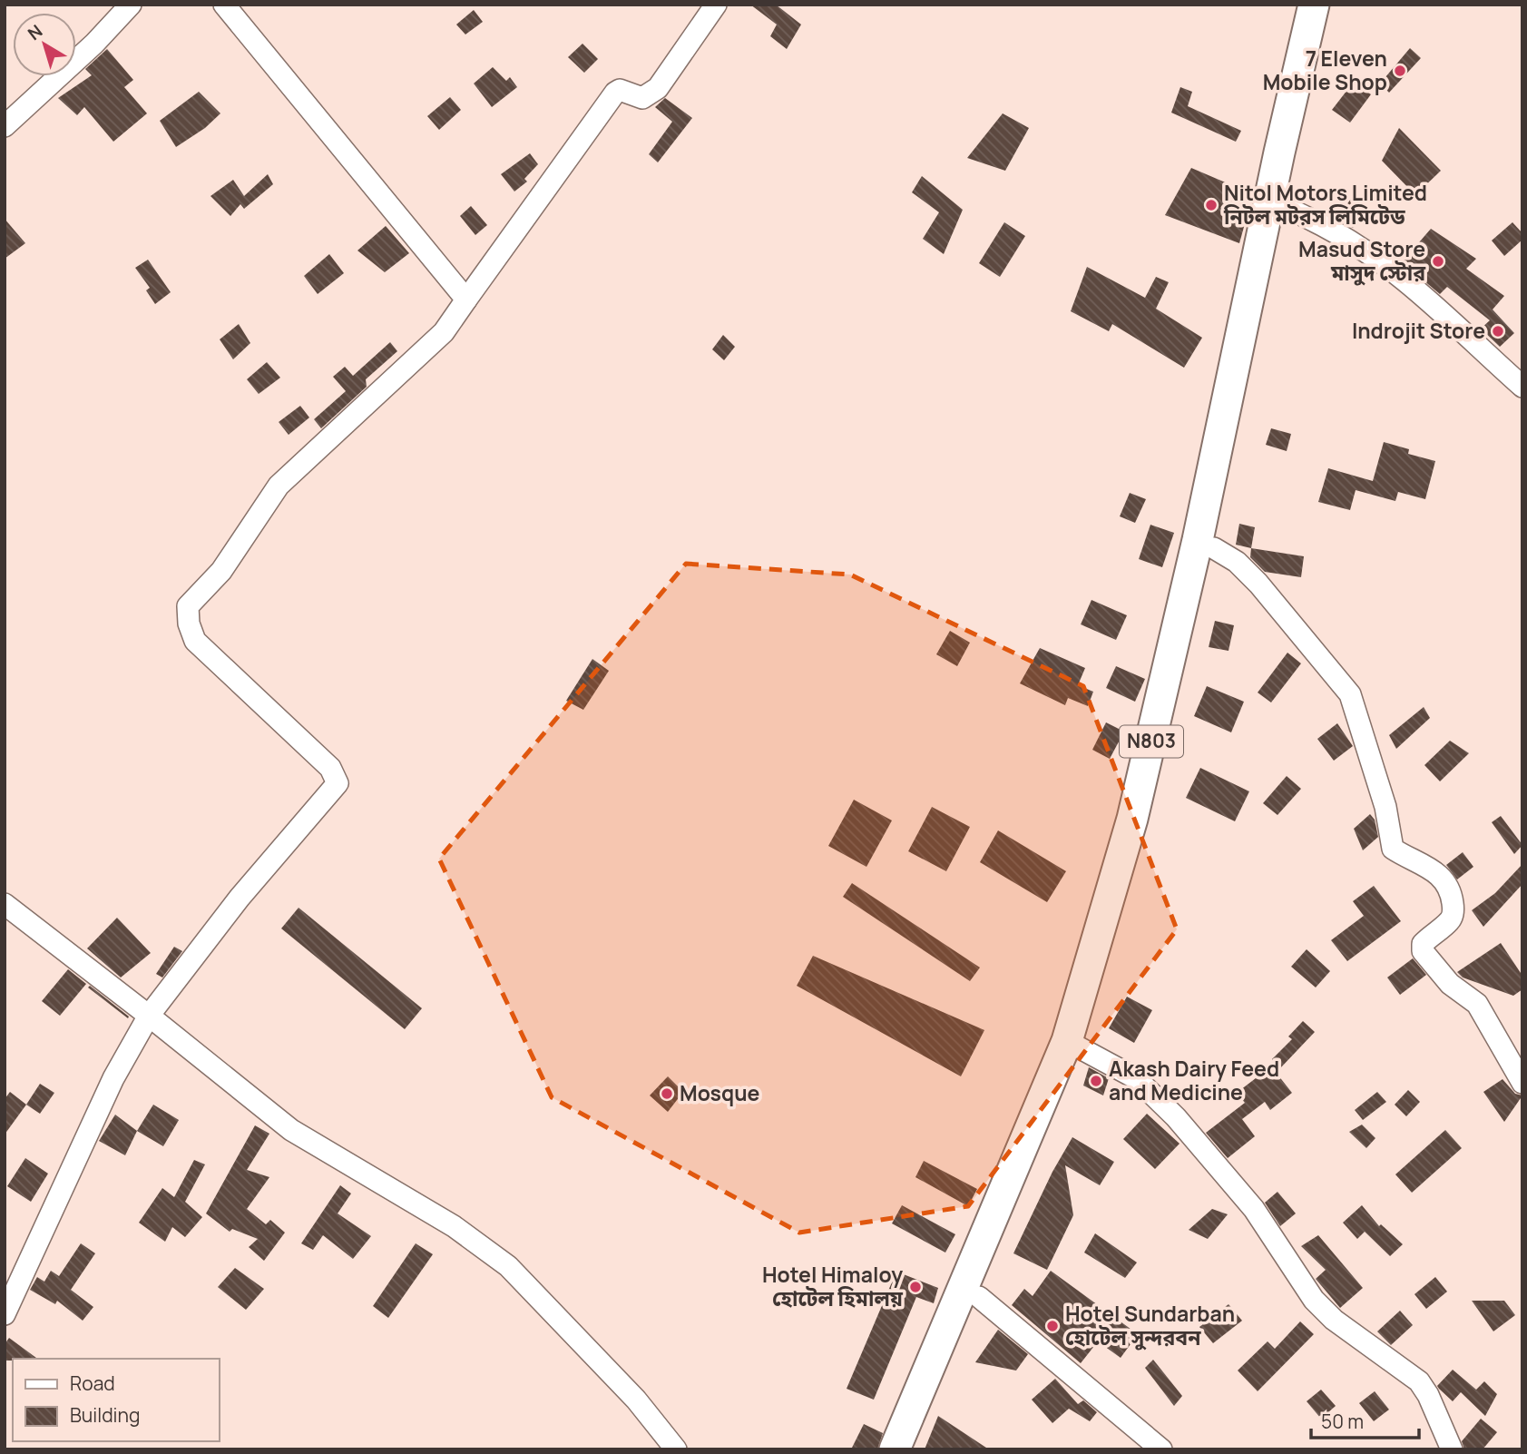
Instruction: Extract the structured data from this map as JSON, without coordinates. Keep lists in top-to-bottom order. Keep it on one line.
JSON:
{"streets":{"highway":["N803"]},"places":["7 Eleven Mobile Shop","Nitol Motors Limited নিটল মটরস লিমিটেড","Masud Store মাসুদ স্টোর","Indrojit Store","Akash Dairy Feed and Medicine","Mosque","Hotel Himaloy হোটেল হিমালয়","Hotel Sundarban হোটেল সুন্দরবন"],"legend":["Road","Building"],"scale_bar":"50 m","north":"top left"}
